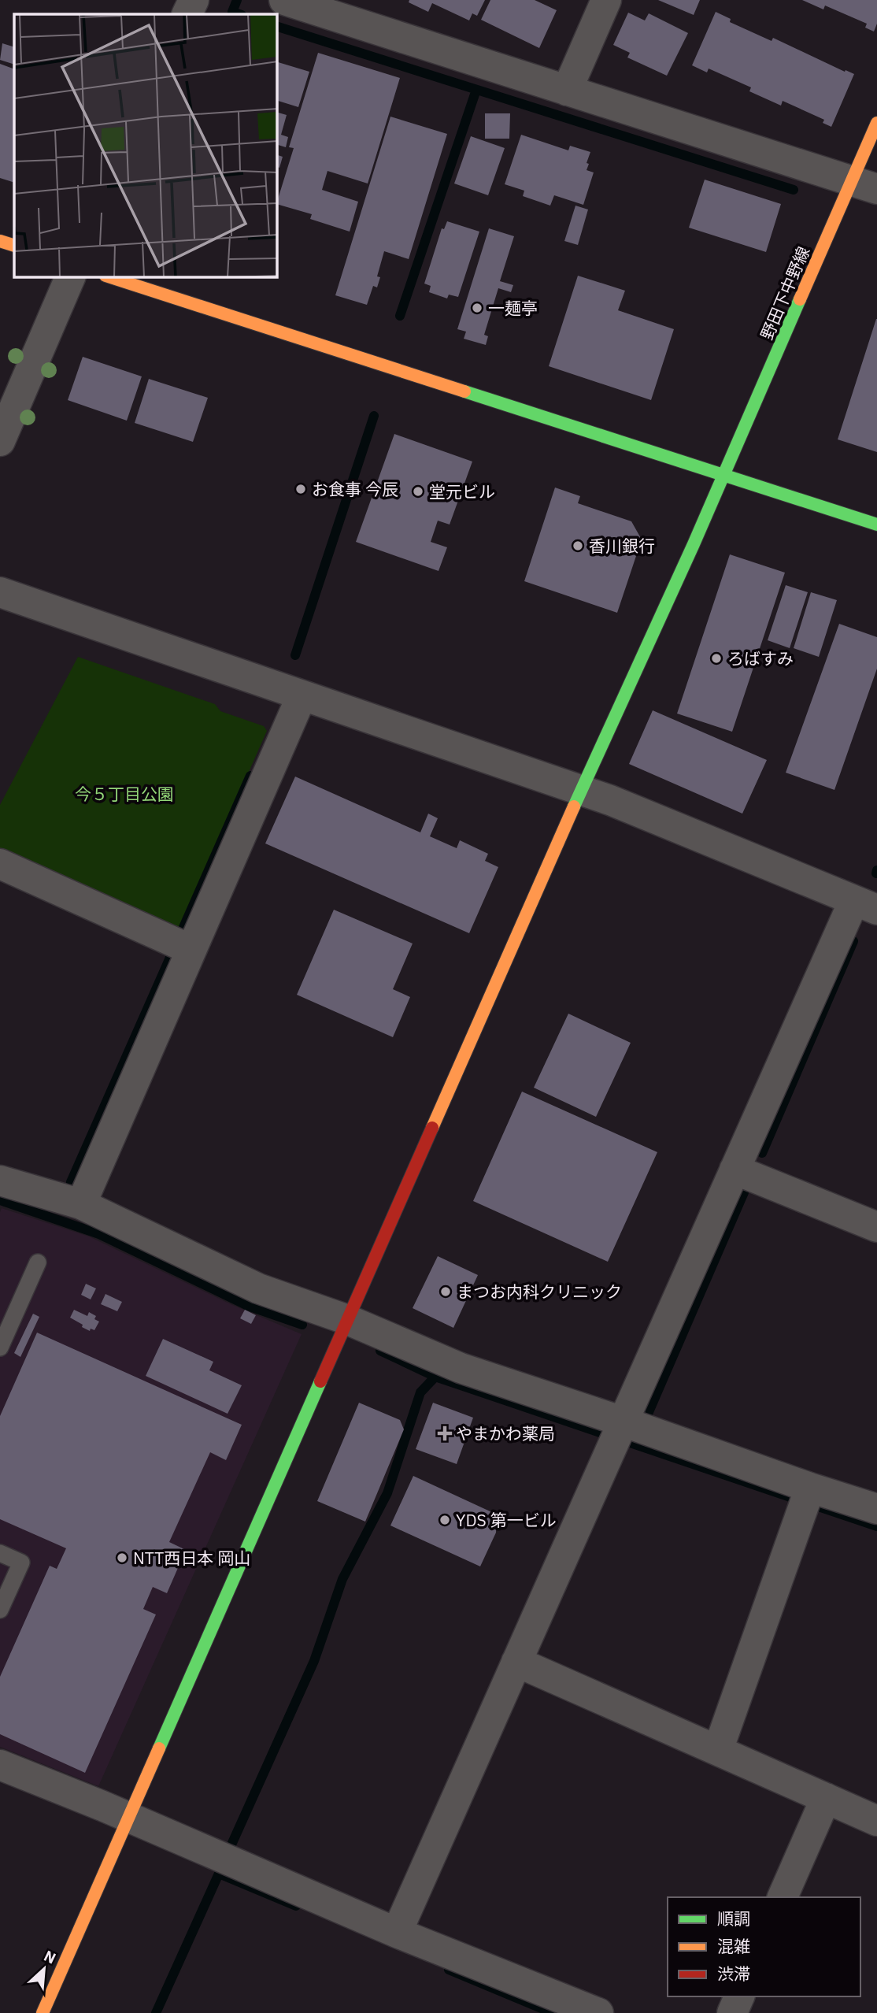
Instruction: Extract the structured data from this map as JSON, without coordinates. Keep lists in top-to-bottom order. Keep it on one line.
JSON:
{"streets":{"street":["野田下中野線"]},"parks":["今５丁目公園"],"places":{"other":["一麺亭","お食事 今辰","堂元ビル","香川銀行","ろばすみ","まつお内科クリニック","YDS 第一ビル","NTT西日本 岡山"],"health":["やまかわ薬局"]},"legend":["順調","混雑","渋滞"],"north":"top right"}
